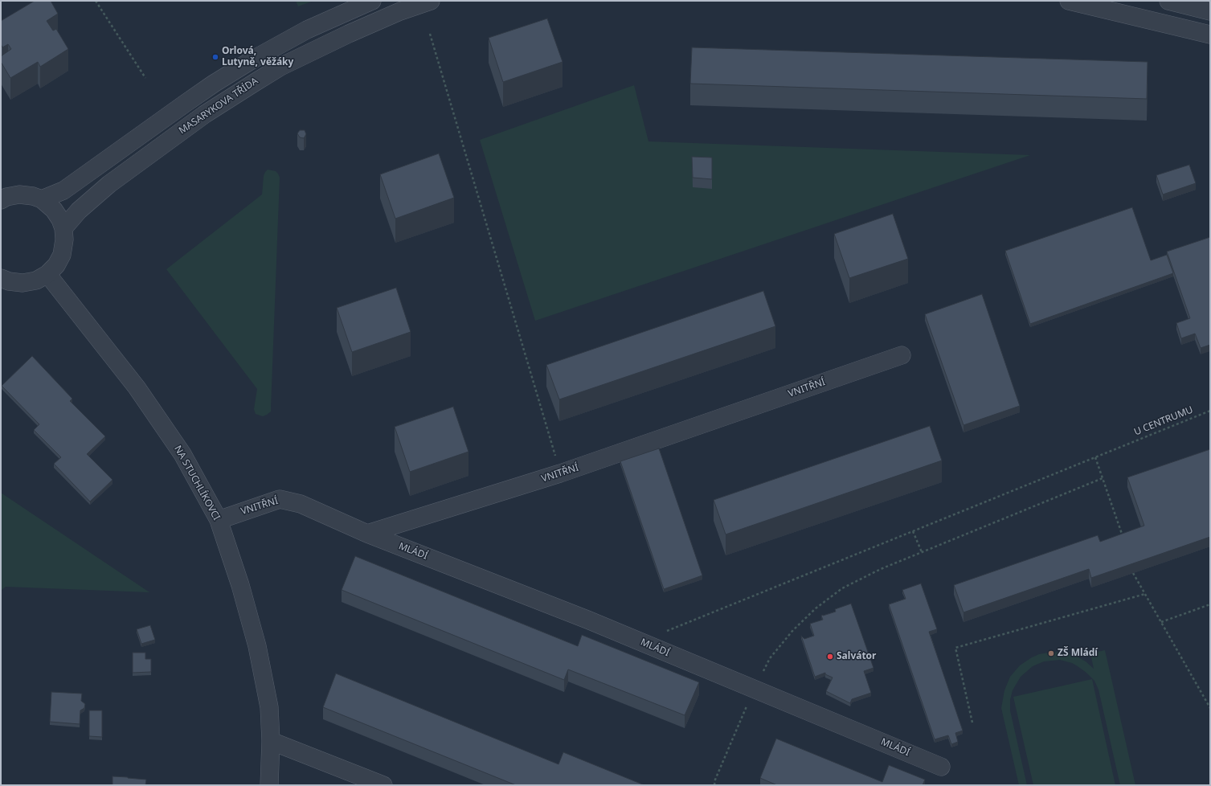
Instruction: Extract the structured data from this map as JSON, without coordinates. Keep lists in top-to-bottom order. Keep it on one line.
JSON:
{"streets":{"street":["MASARYKOVA TŘÍDA","VNITŘNÍ","NA STUCHLÍKOVCI","MLÁDÍ"],"path":["U CENTRUMU"]},"crossings":[["VNITŘNÍ","NA STUCHLÍKOVCI"],["VNITŘNÍ","MLÁDÍ"],["U CENTRUMU","MLÁDÍ"]],"places":["Orlová, Lutyně, věžáky","ZŠ Mládí","Salvátor"]}
